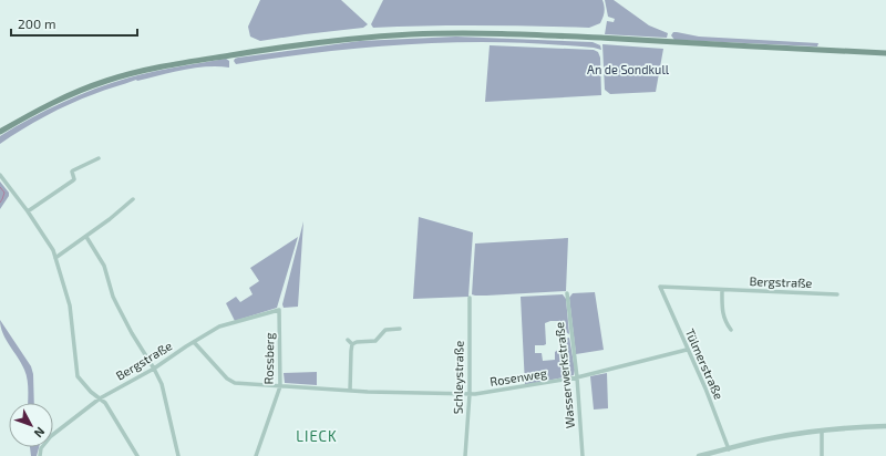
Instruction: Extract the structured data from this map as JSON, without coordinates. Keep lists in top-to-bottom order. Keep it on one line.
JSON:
{"streets":{"street":["Bergstraße","Rossberg","Tülmerstraße","Wasserwerkstraße","Schleystraße","Rosenweg"]},"crossings":[["Bergstraße","Rossberg"],["Bergstraße","Tülmerstraße"],["Bergstraße","Rosenweg"],["Rossberg","Rosenweg"],["Tülmerstraße","Rosenweg"],["Wasserwerkstraße","Rosenweg"],["Schleystraße","Rosenweg"]],"districts":["LIECK"],"parks":["An de Sondkull"],"scale_bar":"200 m","north":"bottom right"}
